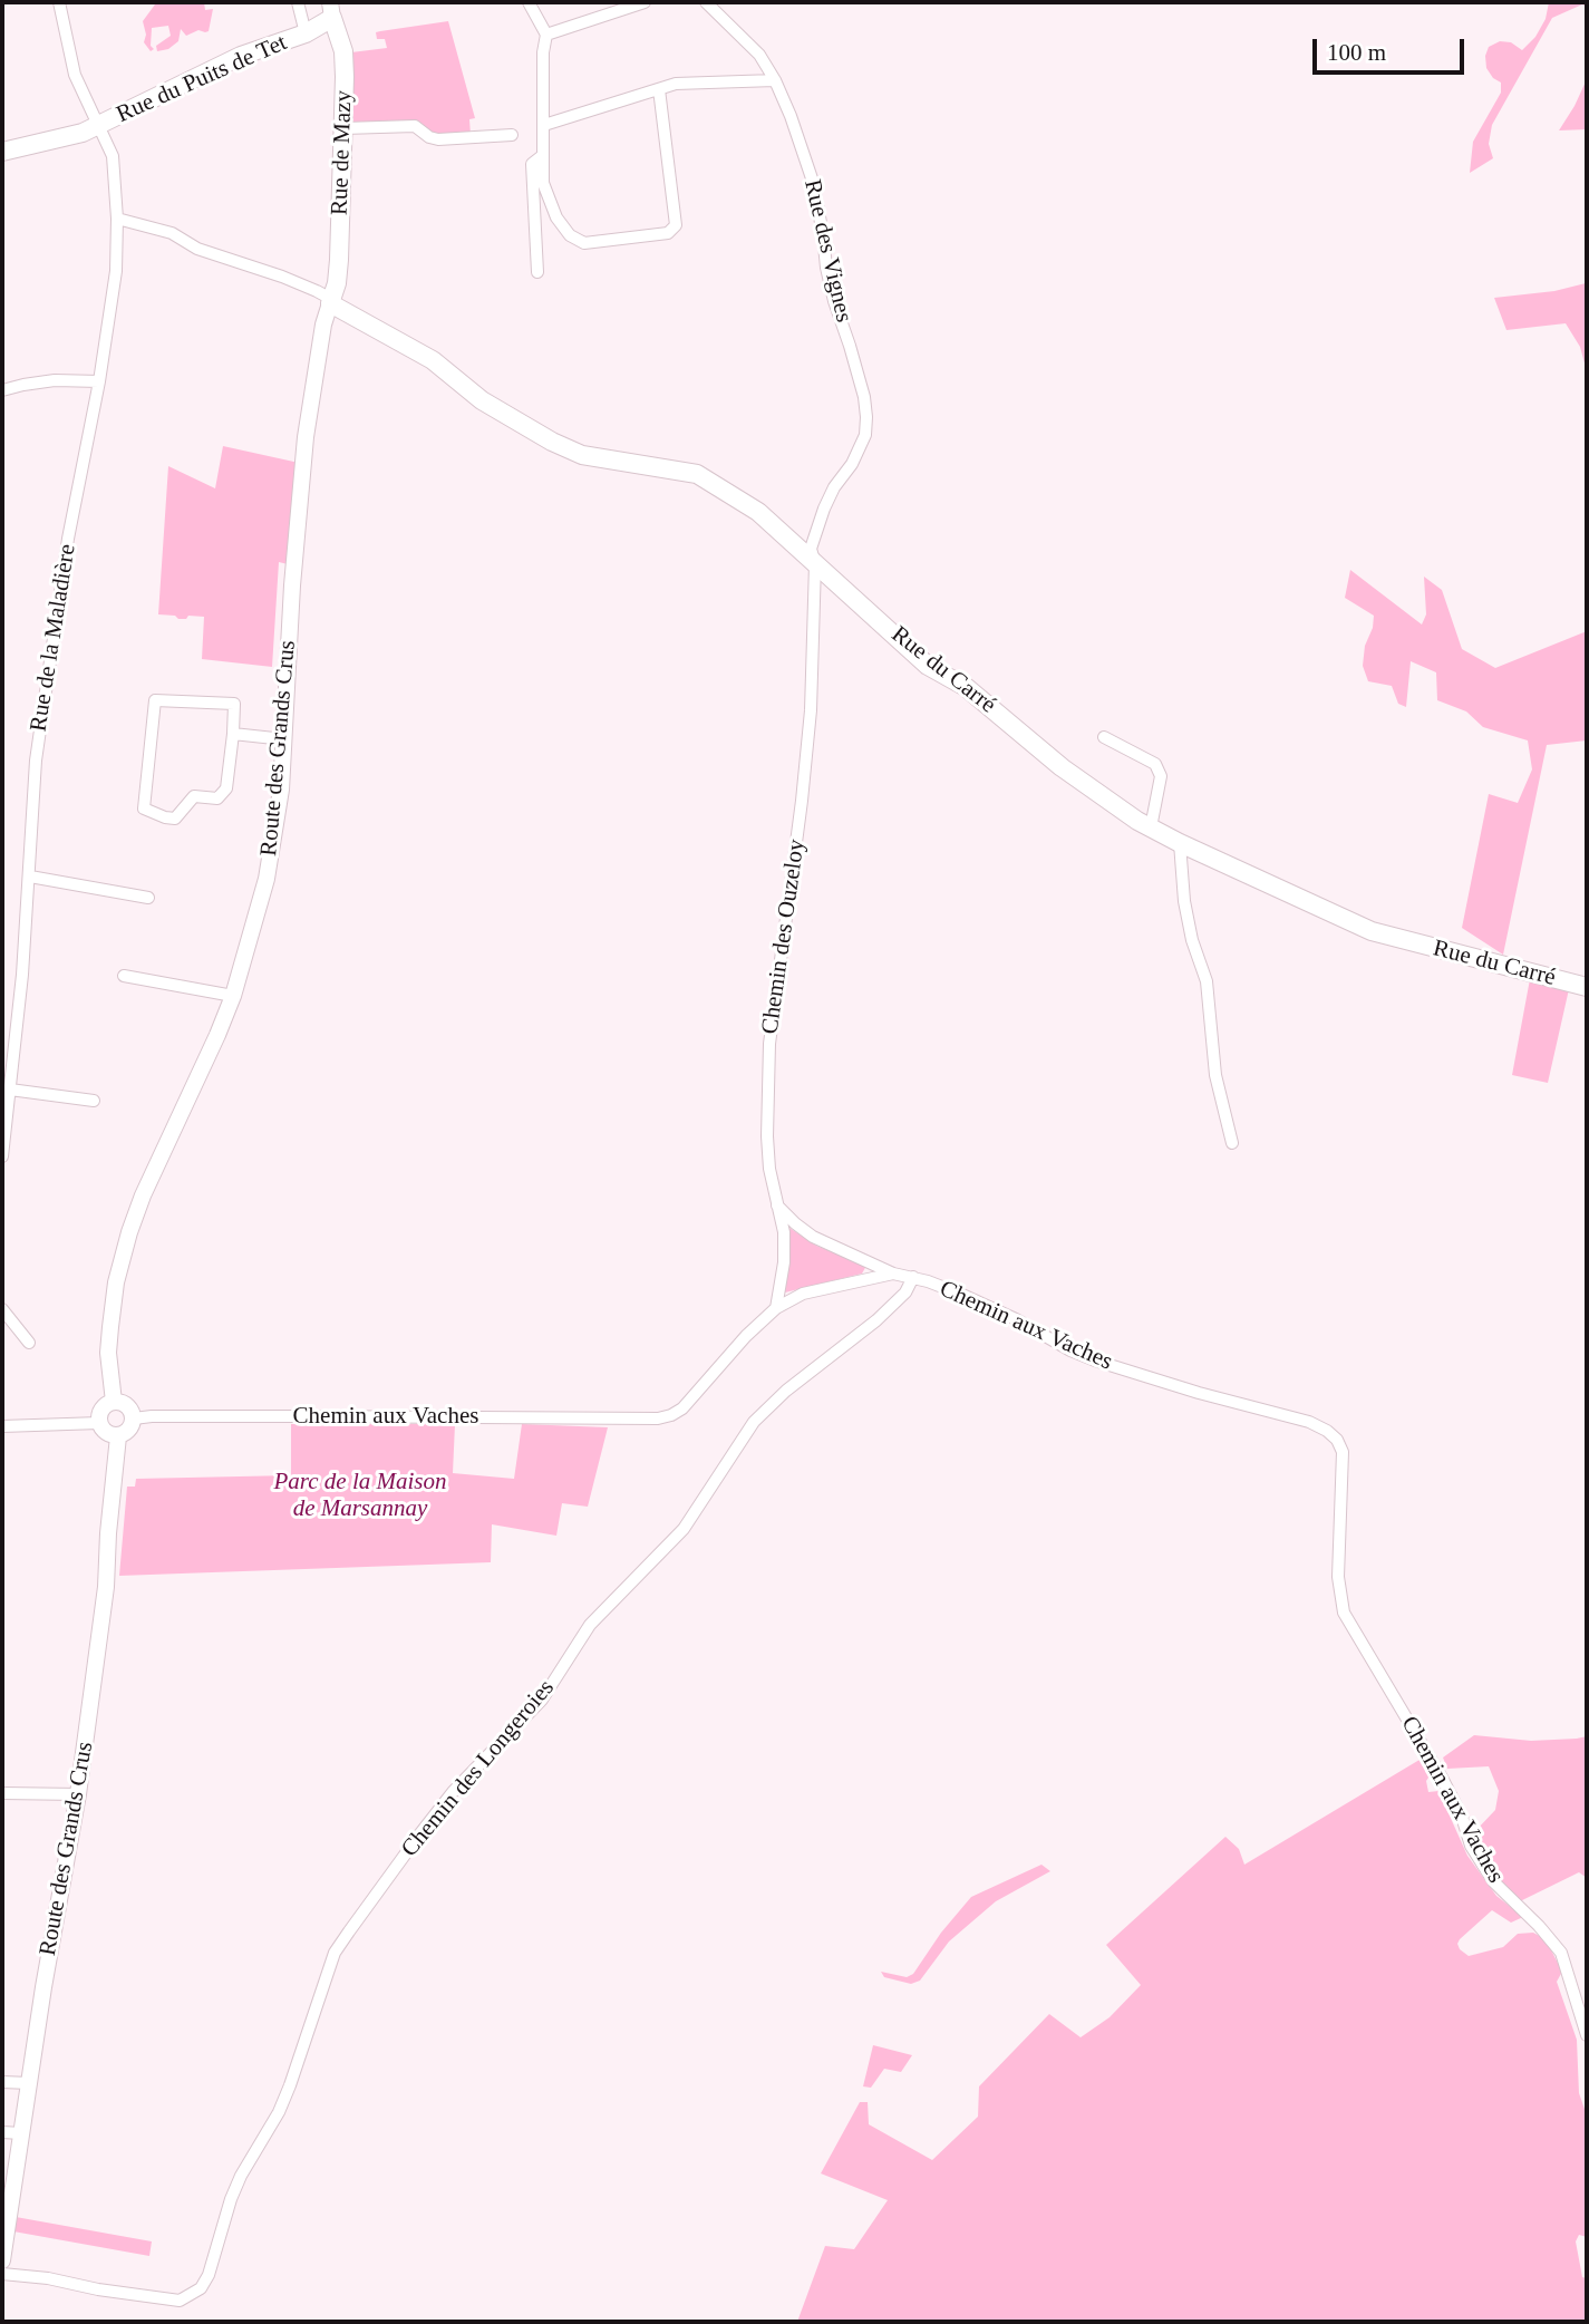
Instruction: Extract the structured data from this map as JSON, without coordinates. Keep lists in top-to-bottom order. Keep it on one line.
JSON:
{"streets":{"main road":["Rue du Puits de Tet","Rue de Mazy","Rue du Carré"],"street":["Rue des Vignes","Rue de la Maladière","Route des Grands Crus","Chemin des Ouzeloy","Chemin aux Vaches","Chemin des Longeroies"]},"crossings":[["Rue du Puits de Tet","Rue de Mazy"],["Rue du Puits de Tet","Rue de la Maladière"],["Rue de Mazy","Rue du Carré"],["Rue de Mazy","Route des Grands Crus"],["Rue des Vignes","Rue du Carré"],["Rue des Vignes","Chemin des Ouzeloy"],["Rue du Carré","Route des Grands Crus"],["Rue du Carré","Chemin des Ouzeloy"],["Route des Grands Crus","Chemin aux Vaches"],["Chemin des Ouzeloy","Chemin aux Vaches"],["Chemin aux Vaches","Chemin des Longeroies"]],"parks":["Parc de la Maison de Marsannay"],"scale_bar":"100 m"}
